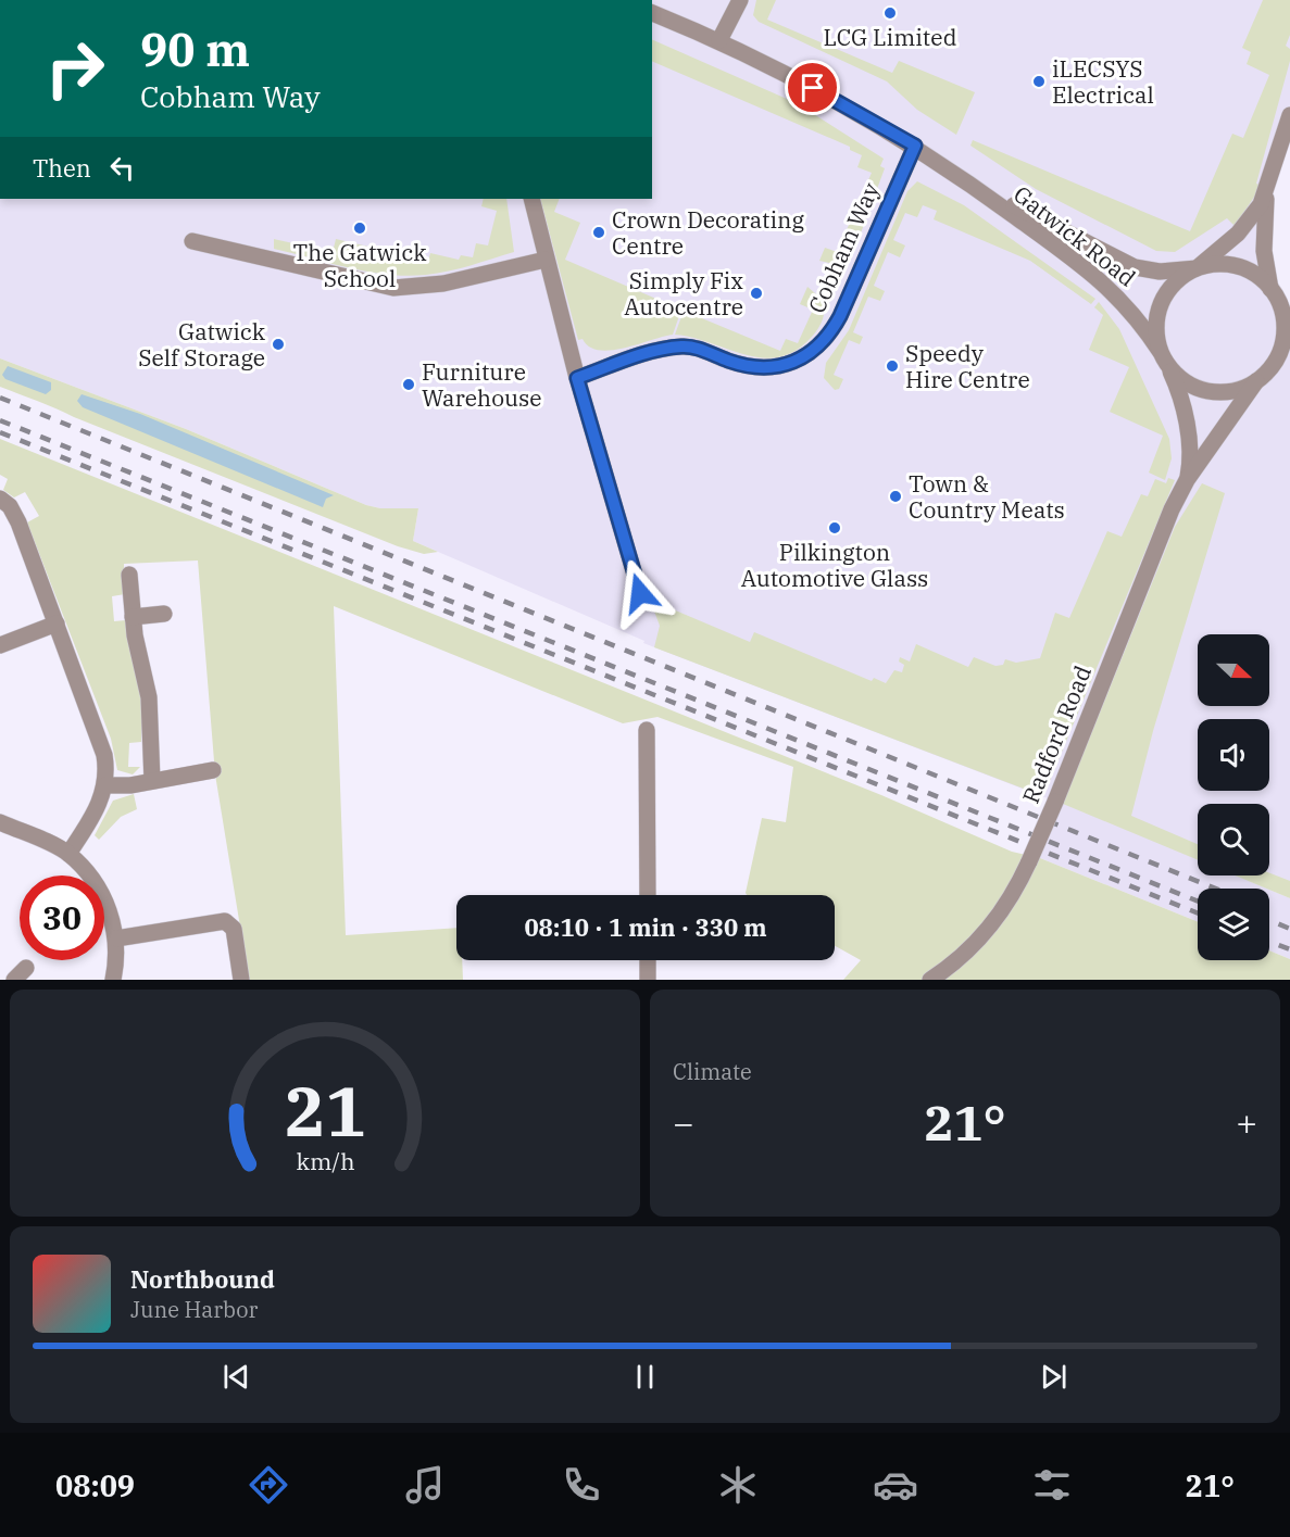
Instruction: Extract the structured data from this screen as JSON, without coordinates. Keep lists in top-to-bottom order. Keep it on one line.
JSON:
{"streets":{"street":["Gatwick Road","Cobham Way","Radford Road"]},"crossings":[["Gatwick Road","Cobham Way"],["Gatwick Road","Radford Road"]],"places":["LCG Limited","iLECSYS Electrical","The Gatwick School","Crown Decorating Centre","Simply Fix Autocentre","Gatwick Self Storage","Speedy Hire Centre","Furniture Warehouse","Town & Country Meats","Pilkington Automotive Glass"],"north":"right","page":{"turn":["90 m","Cobham Way"],"then":"Then","limit":"30","trip":"08:10 · 1 min · 330 m","tile":"Climate","heat":["−","21°","+"],"song":["Northbound","June Harbor"],"tabs":["08:09","21°"],"gauge":["21","km/h"]}}
